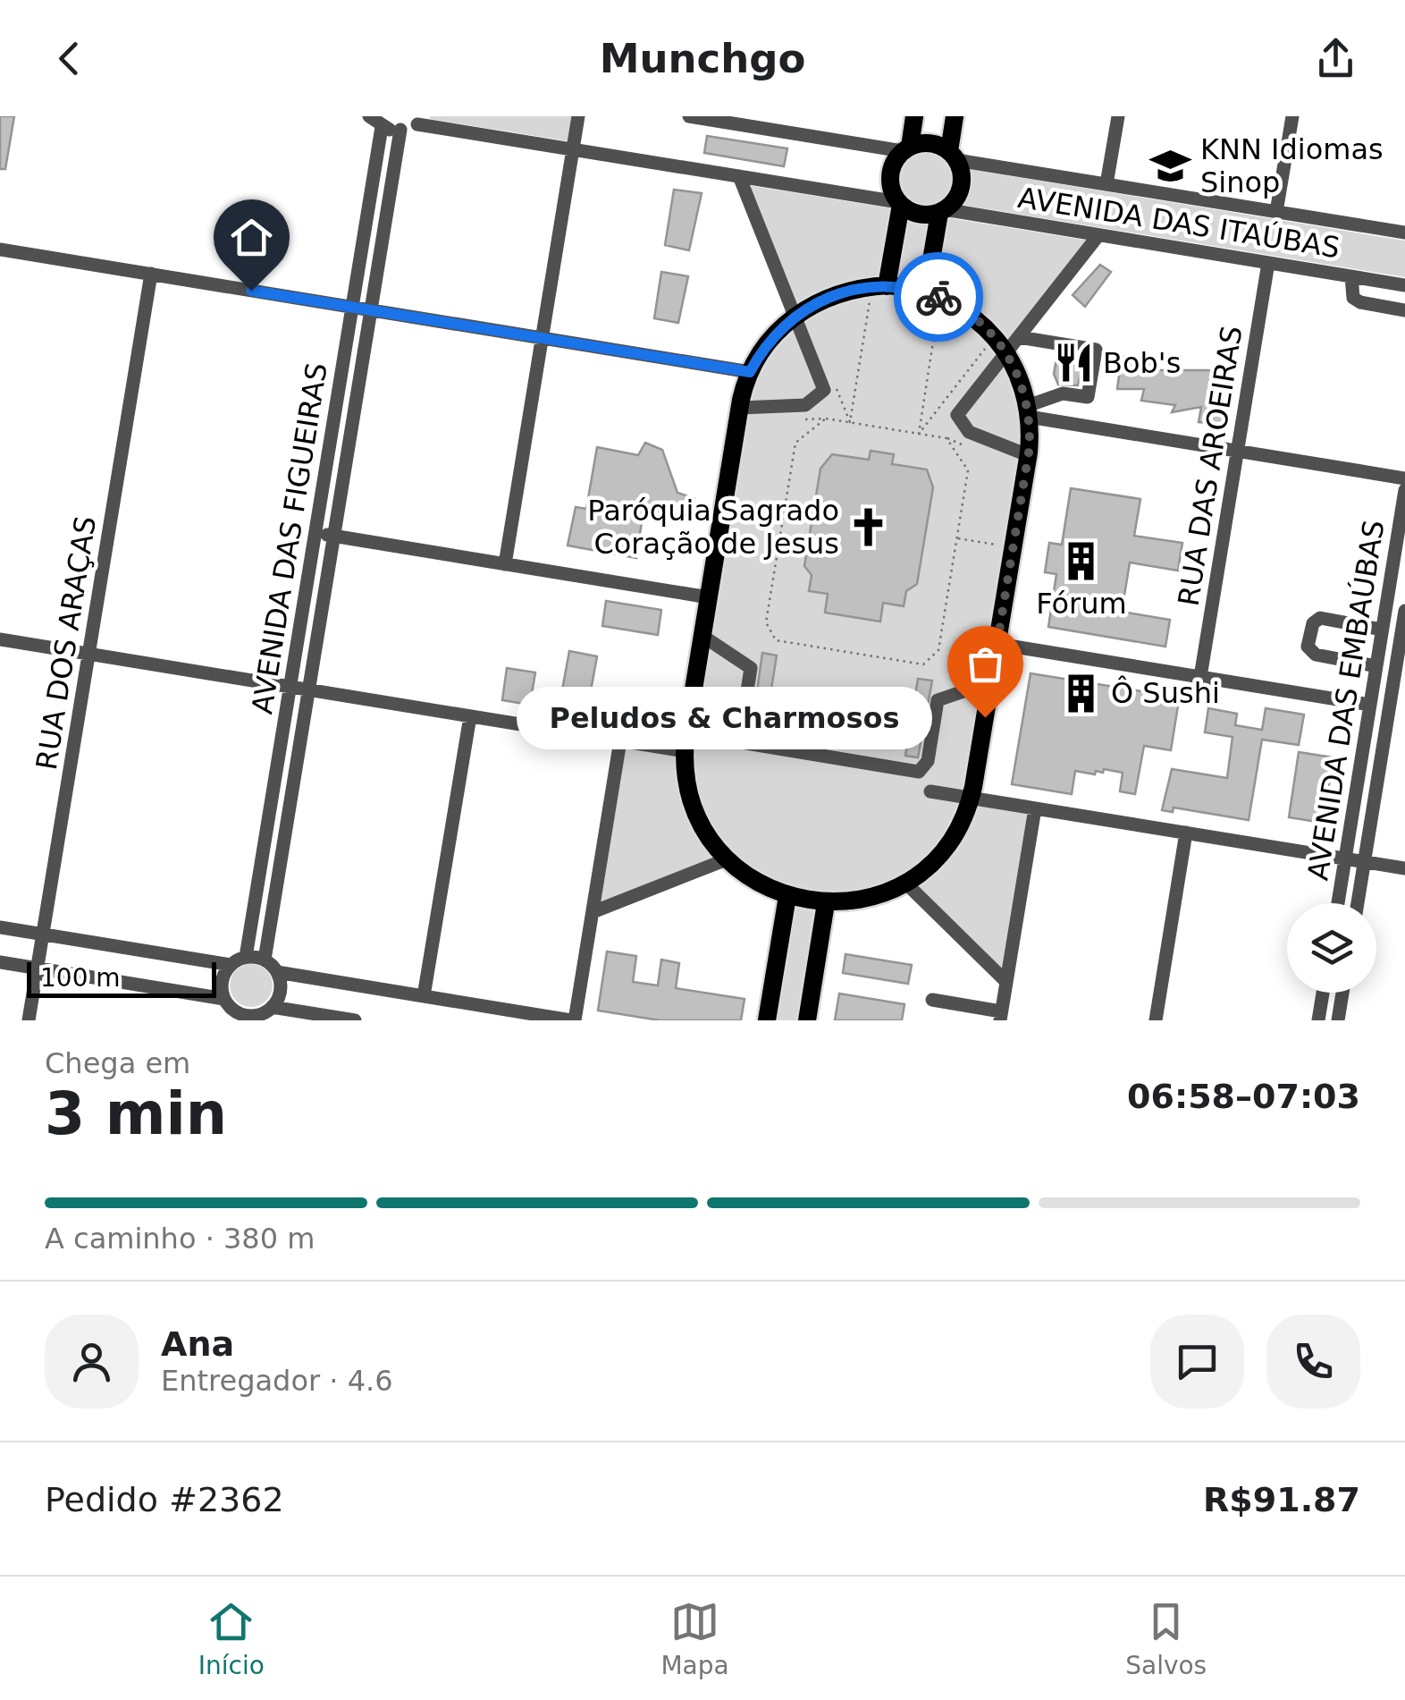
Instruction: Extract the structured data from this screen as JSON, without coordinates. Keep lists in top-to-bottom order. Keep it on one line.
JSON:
{"streets":{"street":["AVENIDA DAS ITAÚBAS","RUA DAS AROEIRAS","AVENIDA DAS FIGUEIRAS","RUA DOS ARAÇAS","AVENIDA DAS EMBAÚBAS"]},"crossings":[["AVENIDA DAS ITAÚBAS","RUA DAS AROEIRAS"]],"places":{"school or university":["KNN Idiomas Sinop"],"restaurant":["Bob's"],"church":["Paróquia Sagrado Coração de Jesus"],"building":["Fórum","Ô Sushi"],"other":["Peludos & Charmosos"]},"scale_bar":"100 m","page":{"header":"Munchgo","bubble":"Peludos & Charmosos","scale":"100 m","heading":["3 min","Chega em","06:58–07:03"],"panel":["Ana","Entregador · 4.6","Pedido #2362","R$91.87"],"bar":"A caminho · 380 m","tabs":["Início","Mapa","Salvos"]}}
